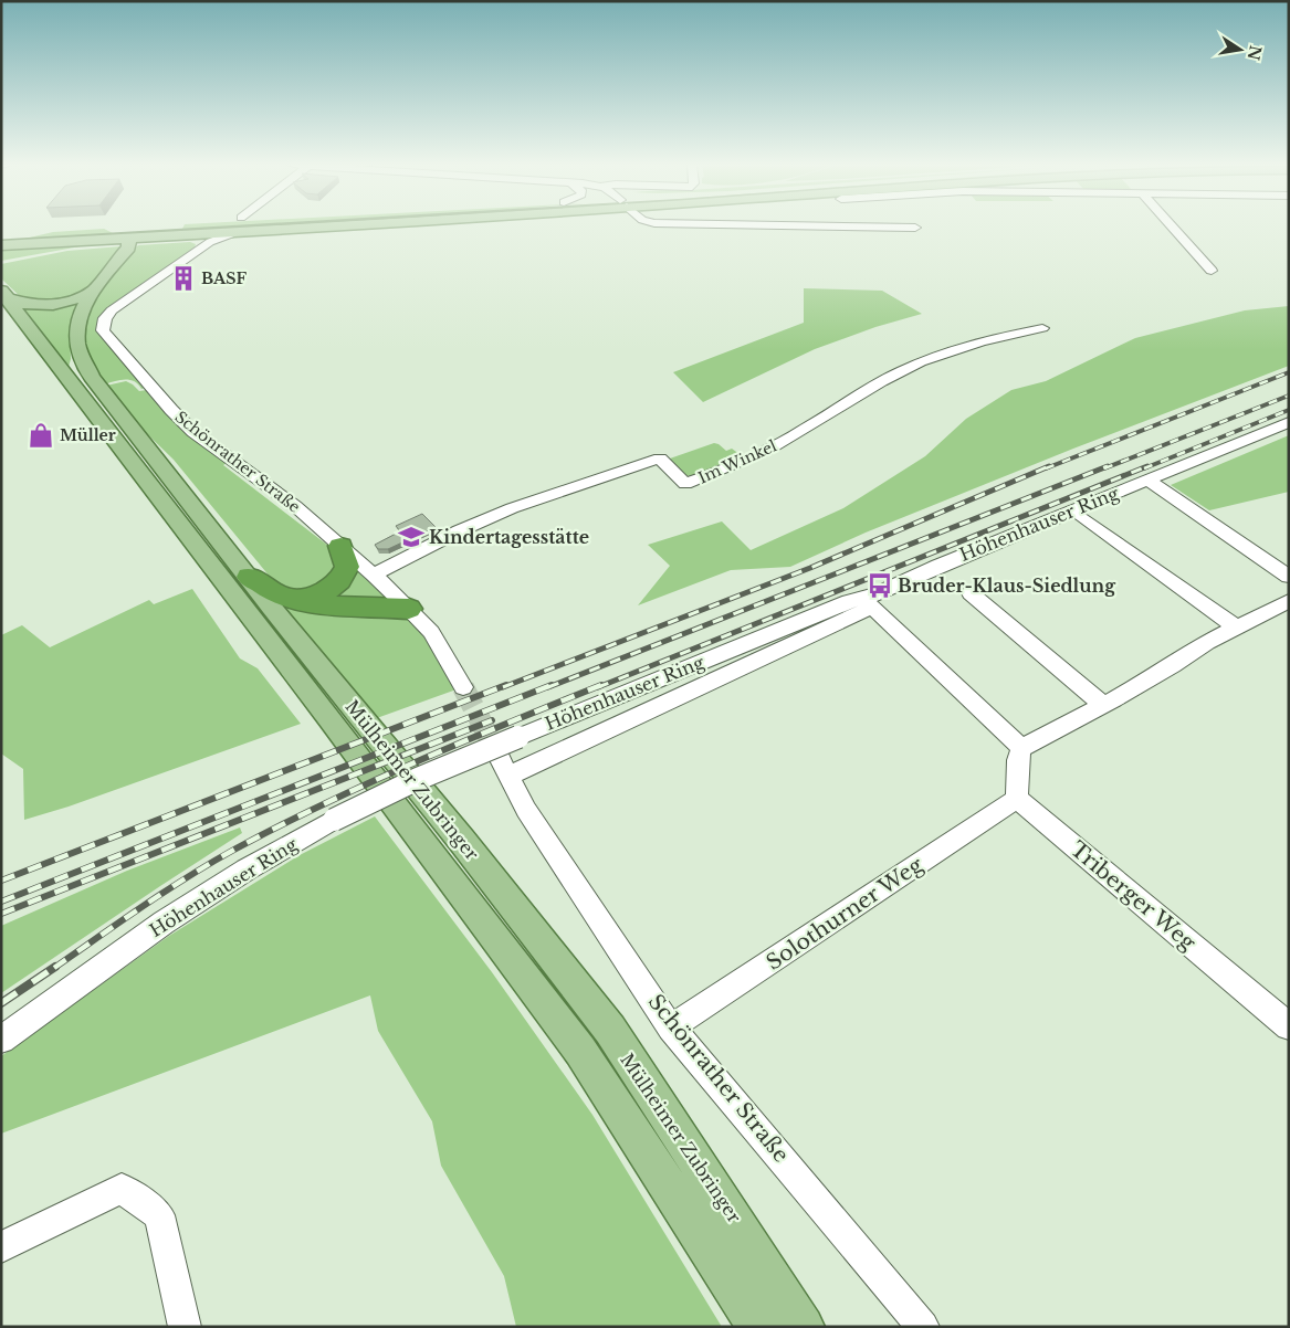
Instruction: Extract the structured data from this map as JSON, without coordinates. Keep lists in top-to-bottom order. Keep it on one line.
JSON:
{"streets":{"main road":["Mülheimer Zubringer"],"street":["Schönrather Straße","Im Winkel","Höhenhauser Ring","Triberger Weg","Solothurner Weg"]},"crossings":[["Schönrather Straße","Im Winkel"],["Schönrather Straße","Höhenhauser Ring"],["Schönrather Straße","Solothurner Weg"],["Triberger Weg","Solothurner Weg"]],"places":{"building":["BASF"],"shop":["Müller"],"school or university":["Kindertagesstätte"],"bus stop":["Bruder-Klaus-Siedlung"]},"north":"right"}
